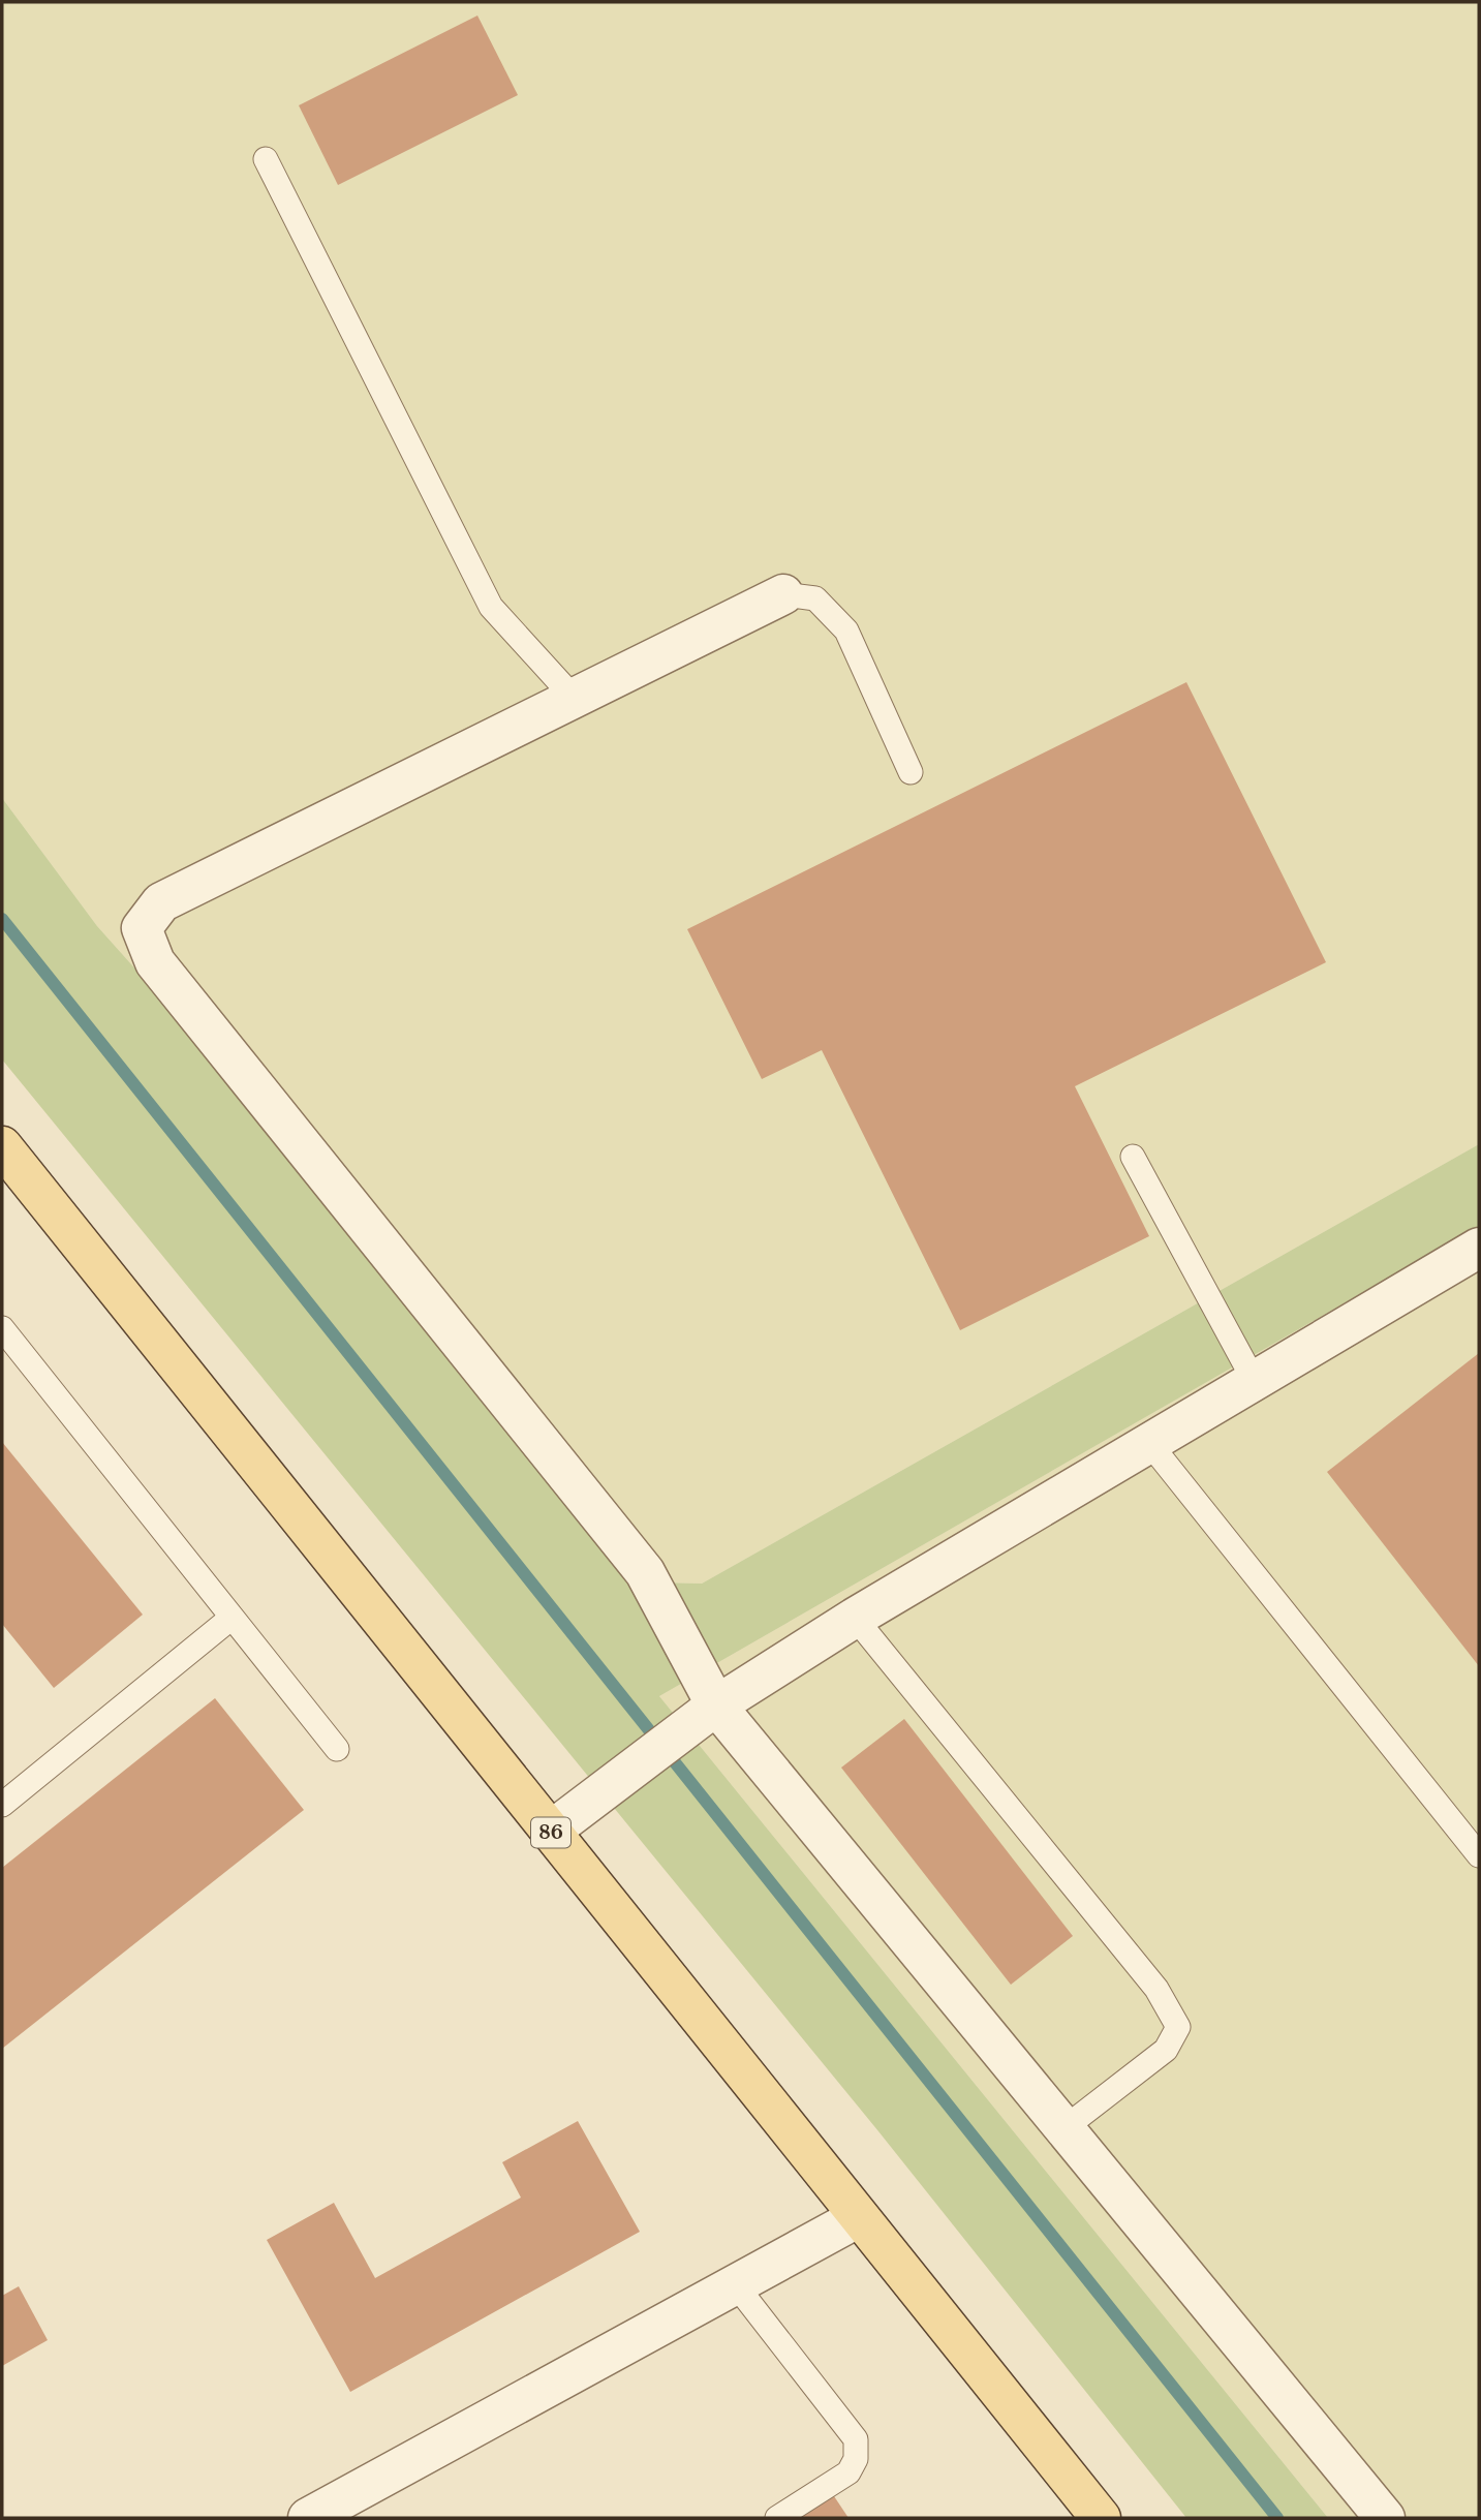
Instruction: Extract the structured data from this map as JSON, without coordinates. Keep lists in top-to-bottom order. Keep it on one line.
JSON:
{"streets":{"main road":["86"]}}
